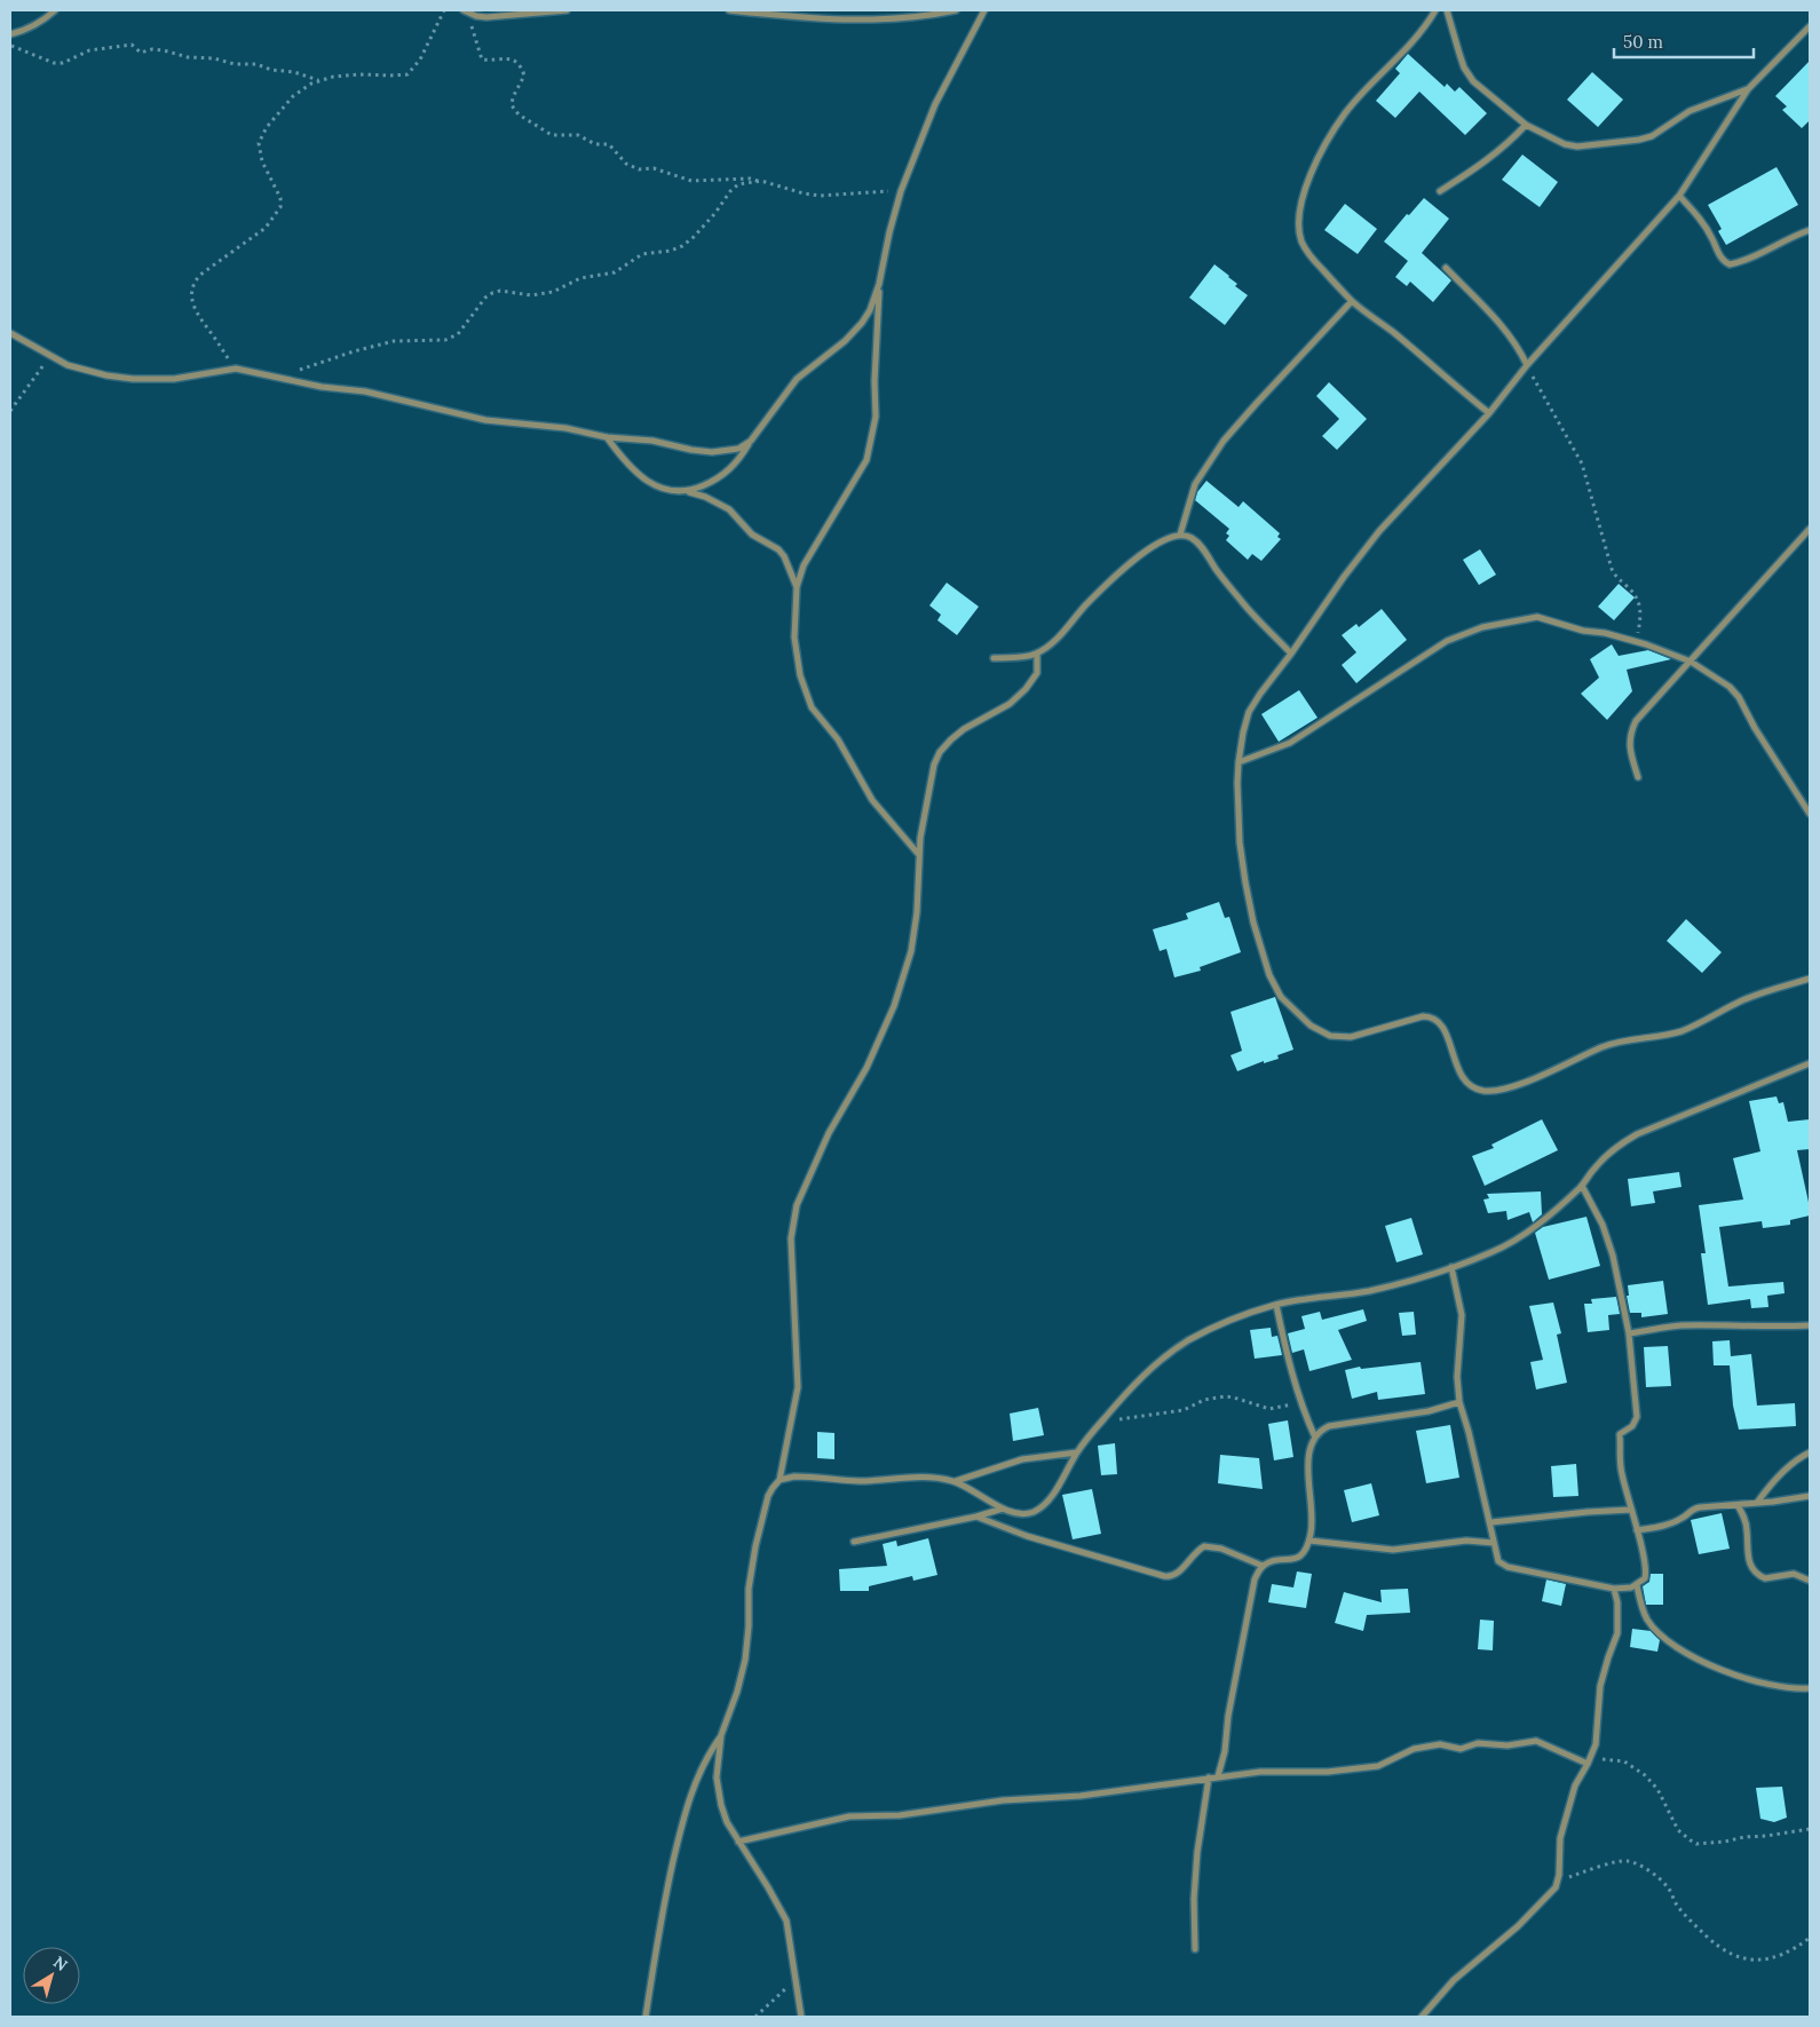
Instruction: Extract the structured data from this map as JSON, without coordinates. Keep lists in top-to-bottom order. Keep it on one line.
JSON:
{"scale_bar":"50 m","north":"top right"}
